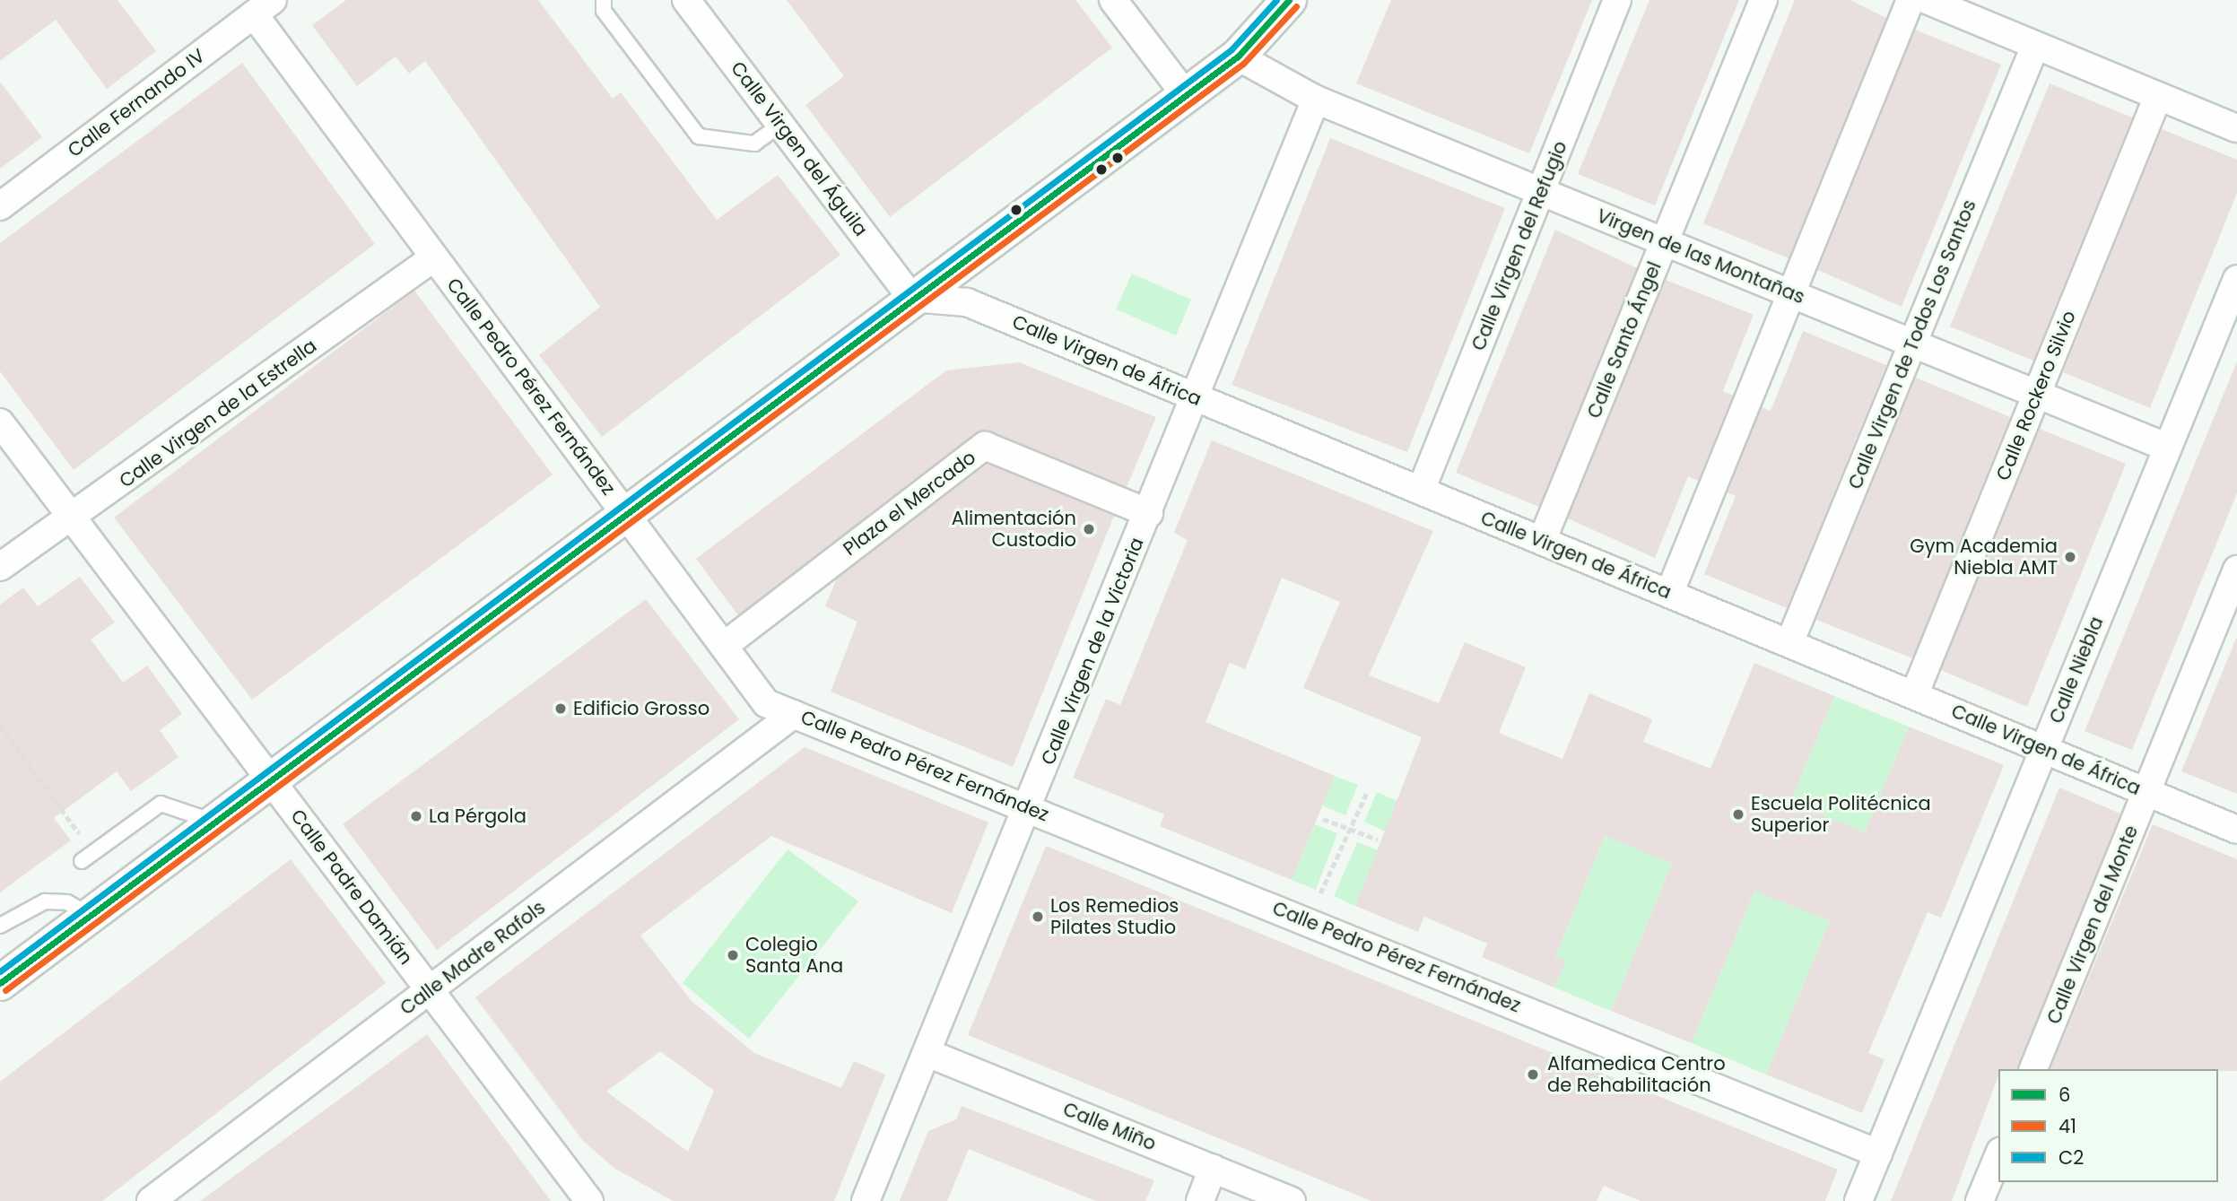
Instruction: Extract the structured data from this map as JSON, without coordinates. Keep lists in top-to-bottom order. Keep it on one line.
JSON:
{"streets":{"street":["Calle Fernando IV","Calle Virgen del Águila","Calle Virgen del Refugio","Virgen de las Montañas","Calle Santo Ángel","Calle Virgen de Todos Los Santos","Calle Virgen de África","Calle Pedro Pérez Fernández","Calle Rockero Silvio","Calle Virgen de la Estrella","Plaza el Mercado","Calle Virgen de la Victoria","Calle Niebla","Calle Padre Damián","Calle Virgen del Monte","Calle Madre Rafols","Calle Miño"]},"crossings":[["Calle Fernando IV","Calle Pedro Pérez Fernández"],["Calle Virgen del Águila","Calle Virgen de África"],["Calle Virgen del Refugio","Virgen de las Montañas"],["Calle Virgen del Refugio","Calle Virgen de África"],["Virgen de las Montañas","Calle Santo Ángel"],["Virgen de las Montañas","Calle Virgen de Todos Los Santos"],["Virgen de las Montañas","Calle Rockero Silvio"],["Virgen de las Montañas","Calle Virgen de la Victoria"],["Virgen de las Montañas","Calle Niebla"],["Calle Santo Ángel","Calle Virgen de África"],["Calle Virgen de Todos Los Santos","Calle Virgen de África"],["Calle Virgen de África","Calle Rockero Silvio"],["Calle Virgen de África","Calle Virgen de la Victoria"],["Calle Virgen de África","Calle Niebla"],["Calle Virgen de África","Calle Virgen del Monte"],["Calle Pedro Pérez Fernández","Calle Virgen de la Estrella"],["Calle Pedro Pérez Fernández","Plaza el Mercado"],["Calle Pedro Pérez Fernández","Calle Virgen de la Victoria"],["Calle Pedro Pérez Fernández","Calle Niebla"],["Calle Pedro Pérez Fernández","Calle Madre Rafols"],["Calle Virgen de la Estrella","Calle Padre Damián"],["Plaza el Mercado","Calle Virgen de la Victoria"],["Calle Virgen de la Victoria","Calle Miño"],["Calle Padre Damián","Calle Madre Rafols"]],"places":["Alimentación Custodio","Gym Academia Niebla AMT","Edificio Grosso","Escuela Politécnica Superior","La Pérgola","Los Remedios Pilates Studio","Colegio Santa Ana","Alfamedica Centro de Rehabilitación"],"lines":["transit line 6","transit line C2","transit line 41"],"legend":["6","41","C2"]}
